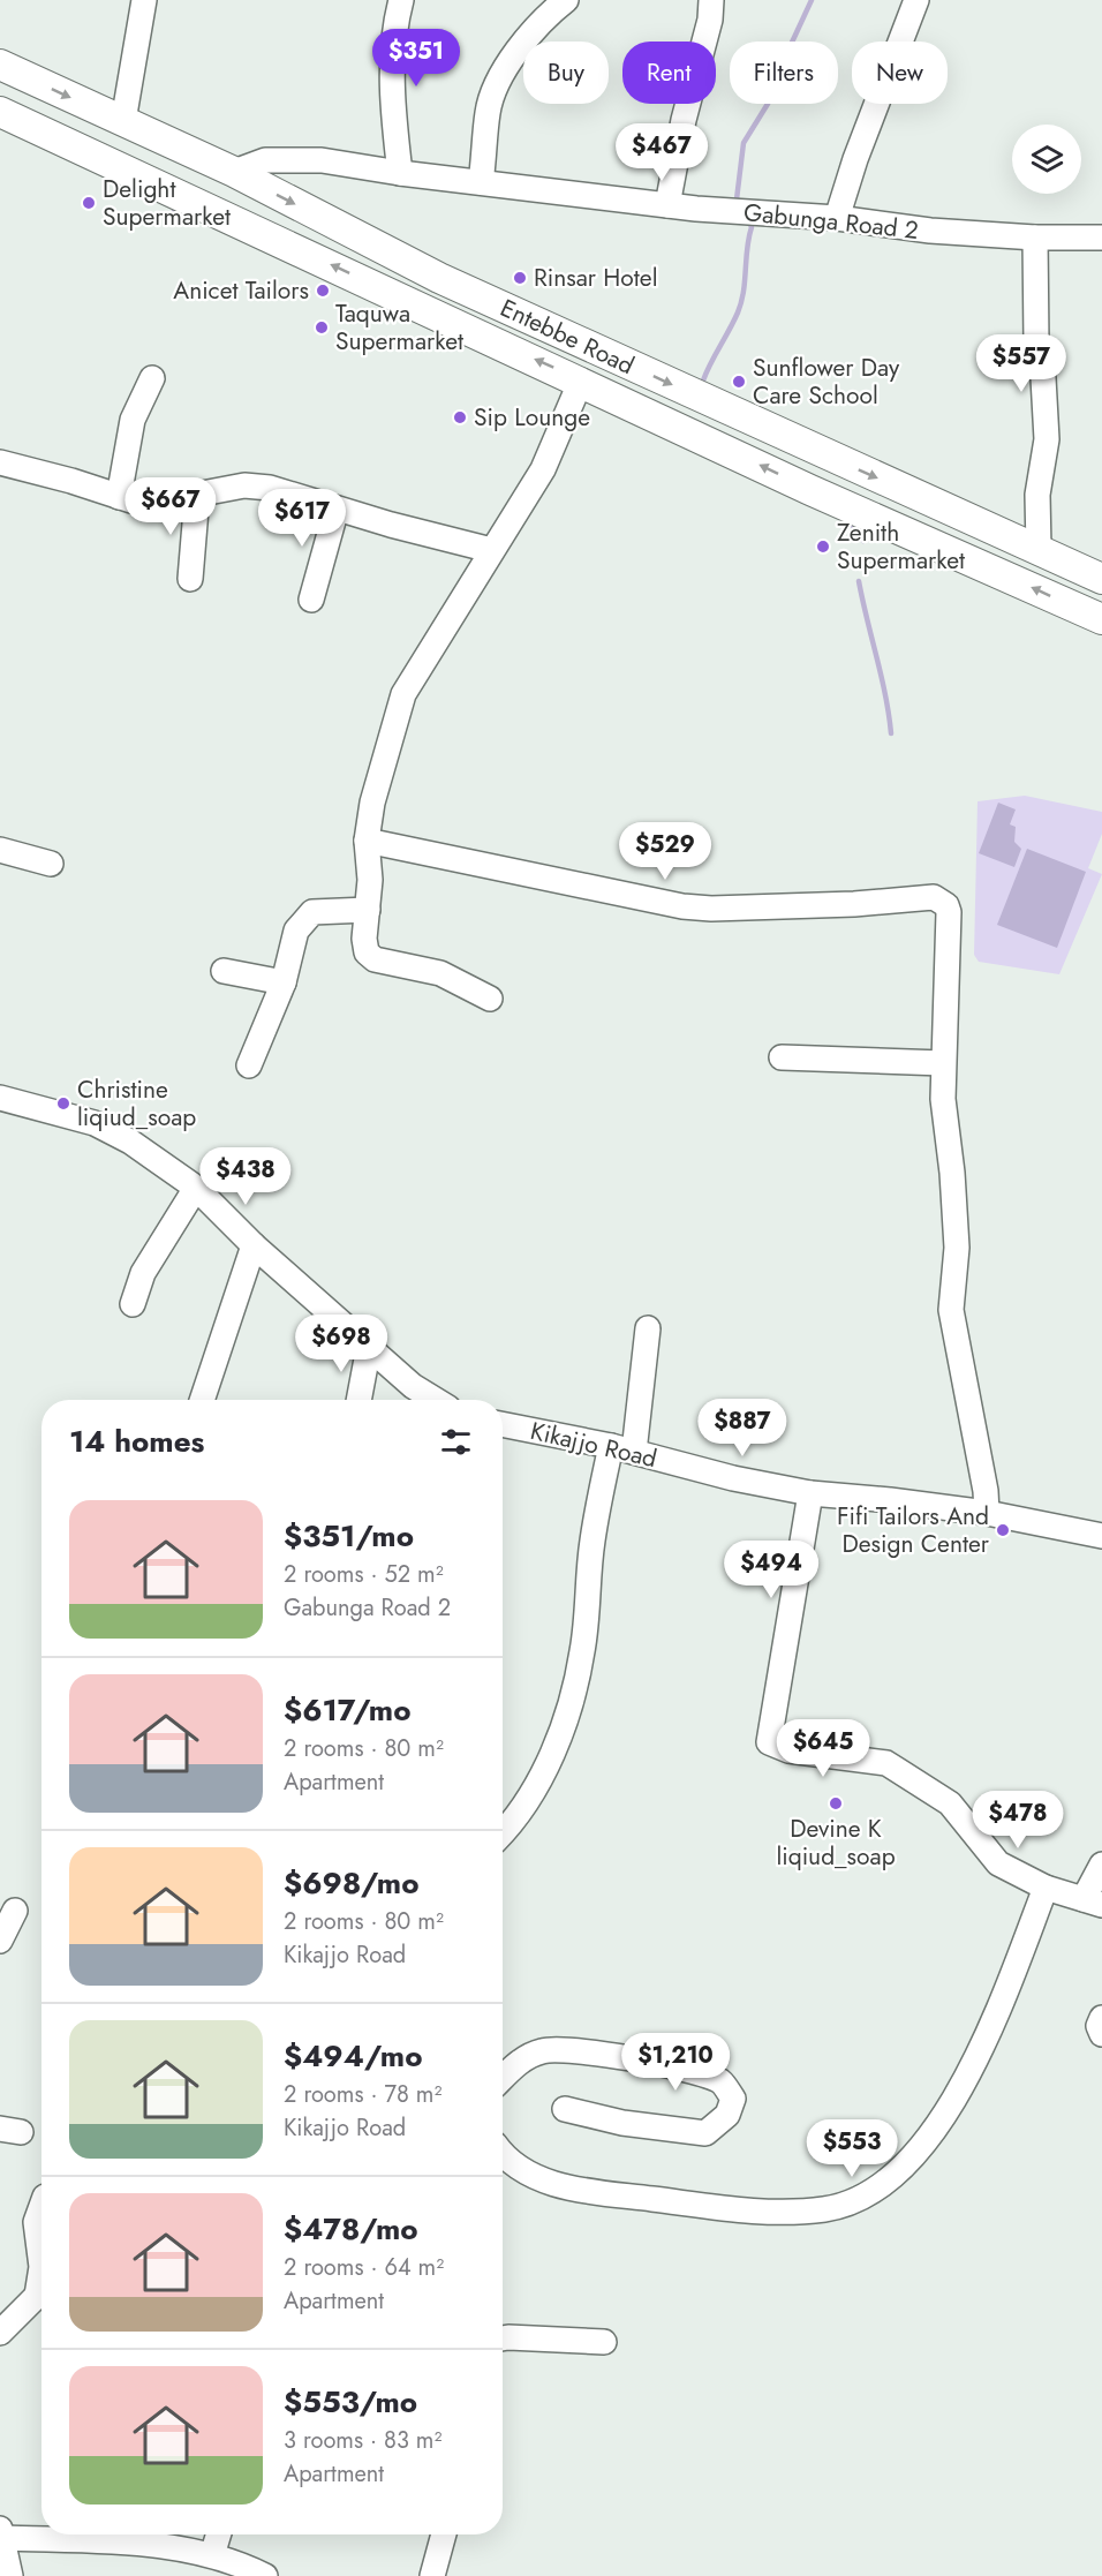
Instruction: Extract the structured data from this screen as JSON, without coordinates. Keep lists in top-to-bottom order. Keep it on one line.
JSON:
{"streets":{"main road":["Entebbe Road"],"street":["Gabunga Road 2","Kikajjo Road"]},"crossings":[["Gabunga Road 2","Entebbe Road"]],"places":["Delight Supermarket","Rinsar Hotel","Anicet Tailors","Taquwa Supermarket","Sunflower Day Care School","Sip Lounge","Zenith Supermarket","Christine liqiud_soap","Fifi Tailors And Design Center","Devine K liqiud_soap"],"page":{"price":["$351","$467","$557","$667","$617","$529","$438","$698","$887","$494","$645","$478","$1,210","$553"],"chip":["Buy","Rent","Filters","New"],"heading":"14 homes","list":[{"name":"$351/mo","note":"2 rooms · 52 m² · Gabunga Road 2"},{"name":"$617/mo","note":"2 rooms · 80 m² · Apartment"},{"name":"$698/mo","note":"2 rooms · 80 m² · Kikajjo Road"},{"name":"$494/mo","note":"2 rooms · 78 m² · Kikajjo Road"},{"name":"$478/mo","note":"2 rooms · 64 m² · Apartment"},{"name":"$553/mo","note":"3 rooms · 83 m² · Apartment"}]}}
